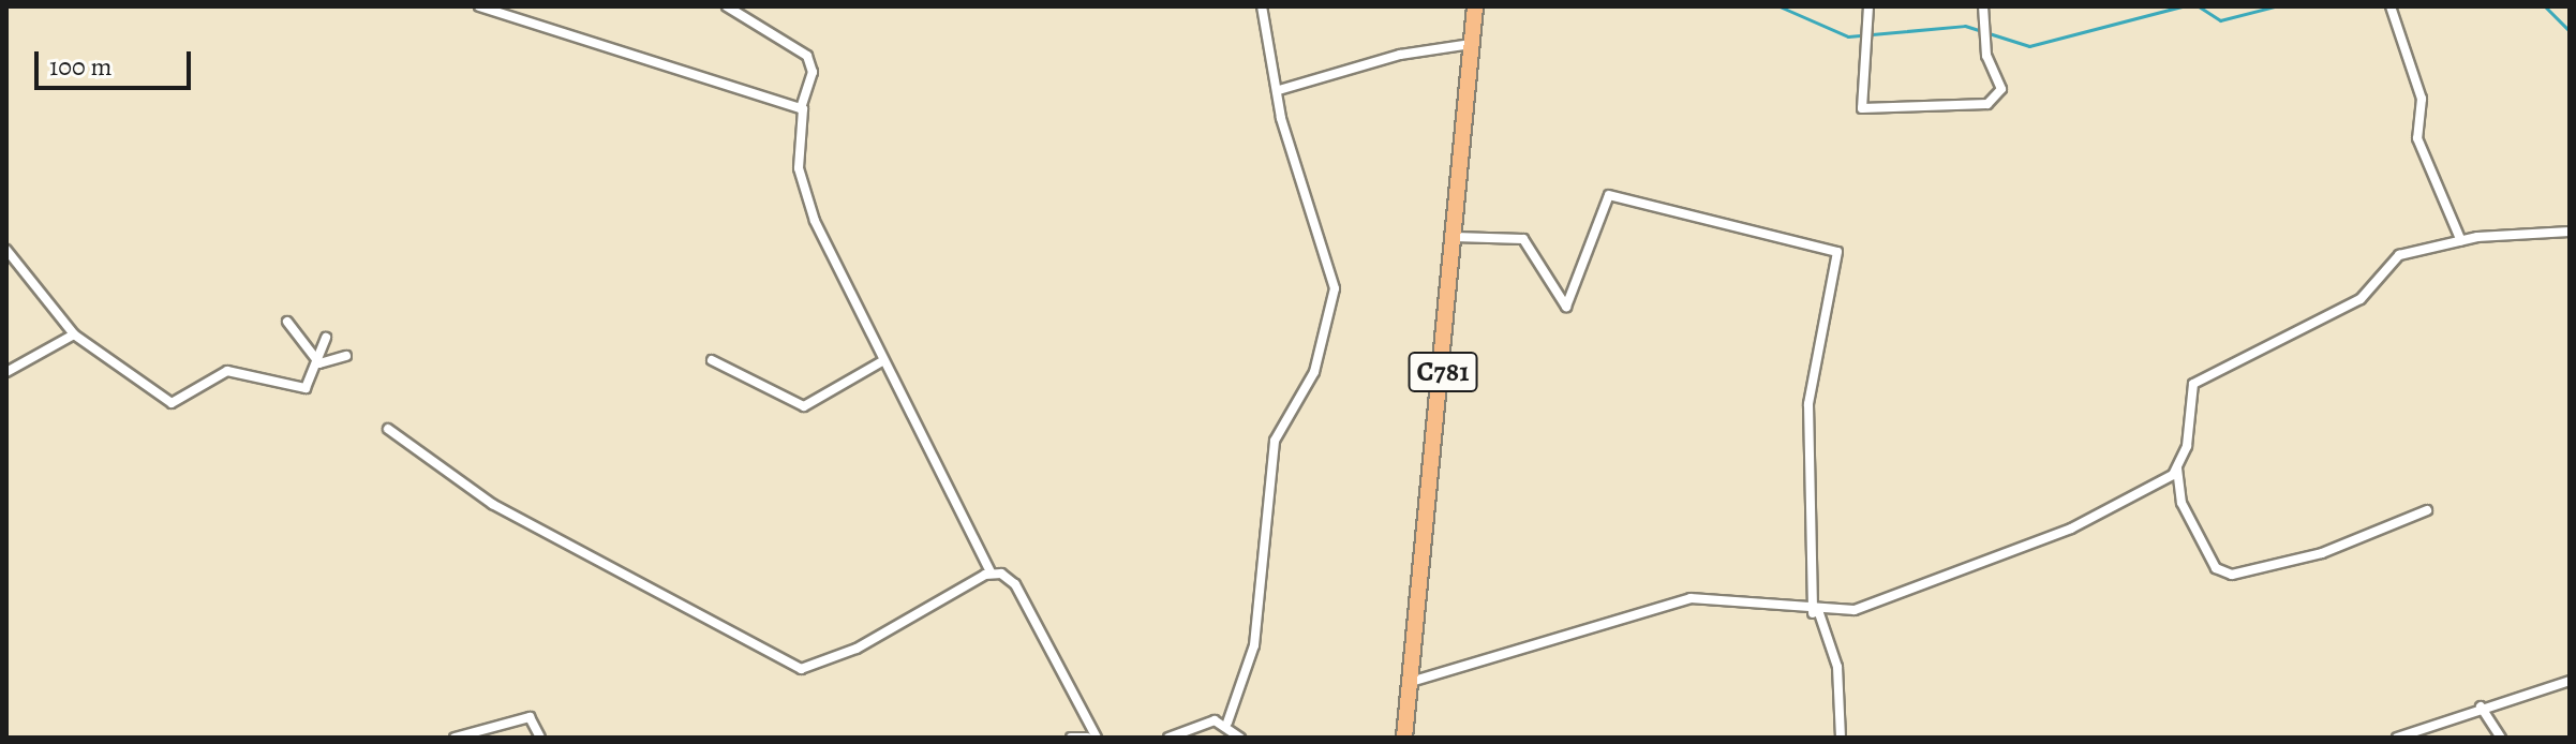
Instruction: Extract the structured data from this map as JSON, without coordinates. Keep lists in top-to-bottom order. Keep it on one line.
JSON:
{"streets":{"main road":["C781"]},"scale_bar":"100 m"}
